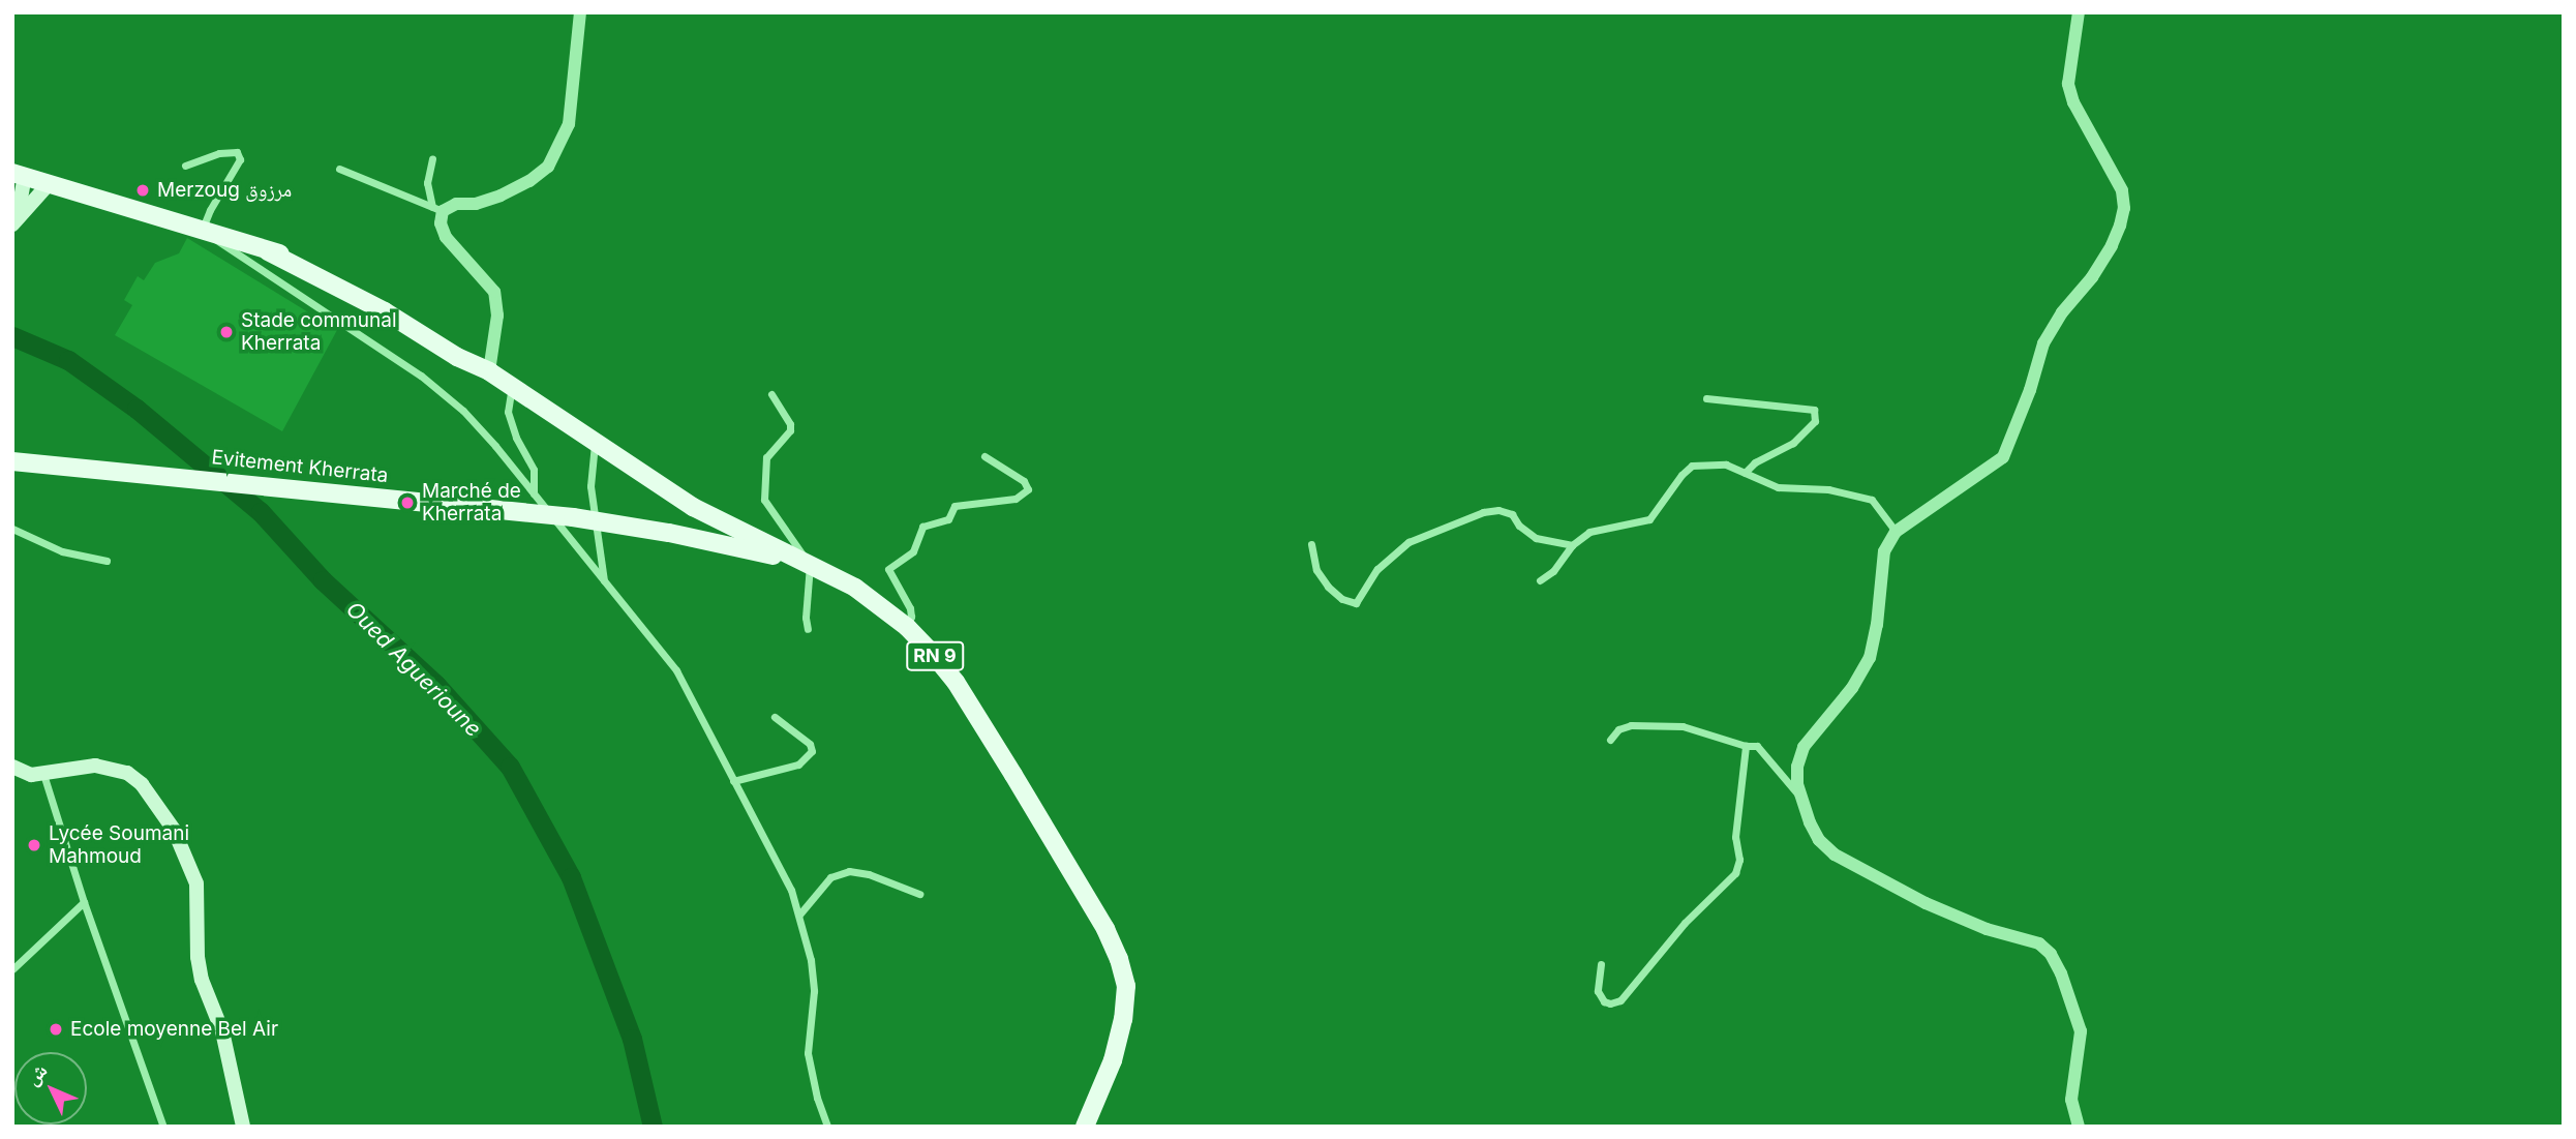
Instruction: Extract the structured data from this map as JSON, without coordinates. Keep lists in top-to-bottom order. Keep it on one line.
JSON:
{"streets":{"main road":["Evitement Kherrata","RN 9"]},"crossings":[["Evitement Kherrata","RN 9"]],"water":["Oued Aguerioune"],"places":["Merzoug مرزوق","Stade communal Kherrata","Marché de Kherrata","Lycée Soumani Mahmoud","Ecole moyenne Bel Air"],"north":"top left"}
